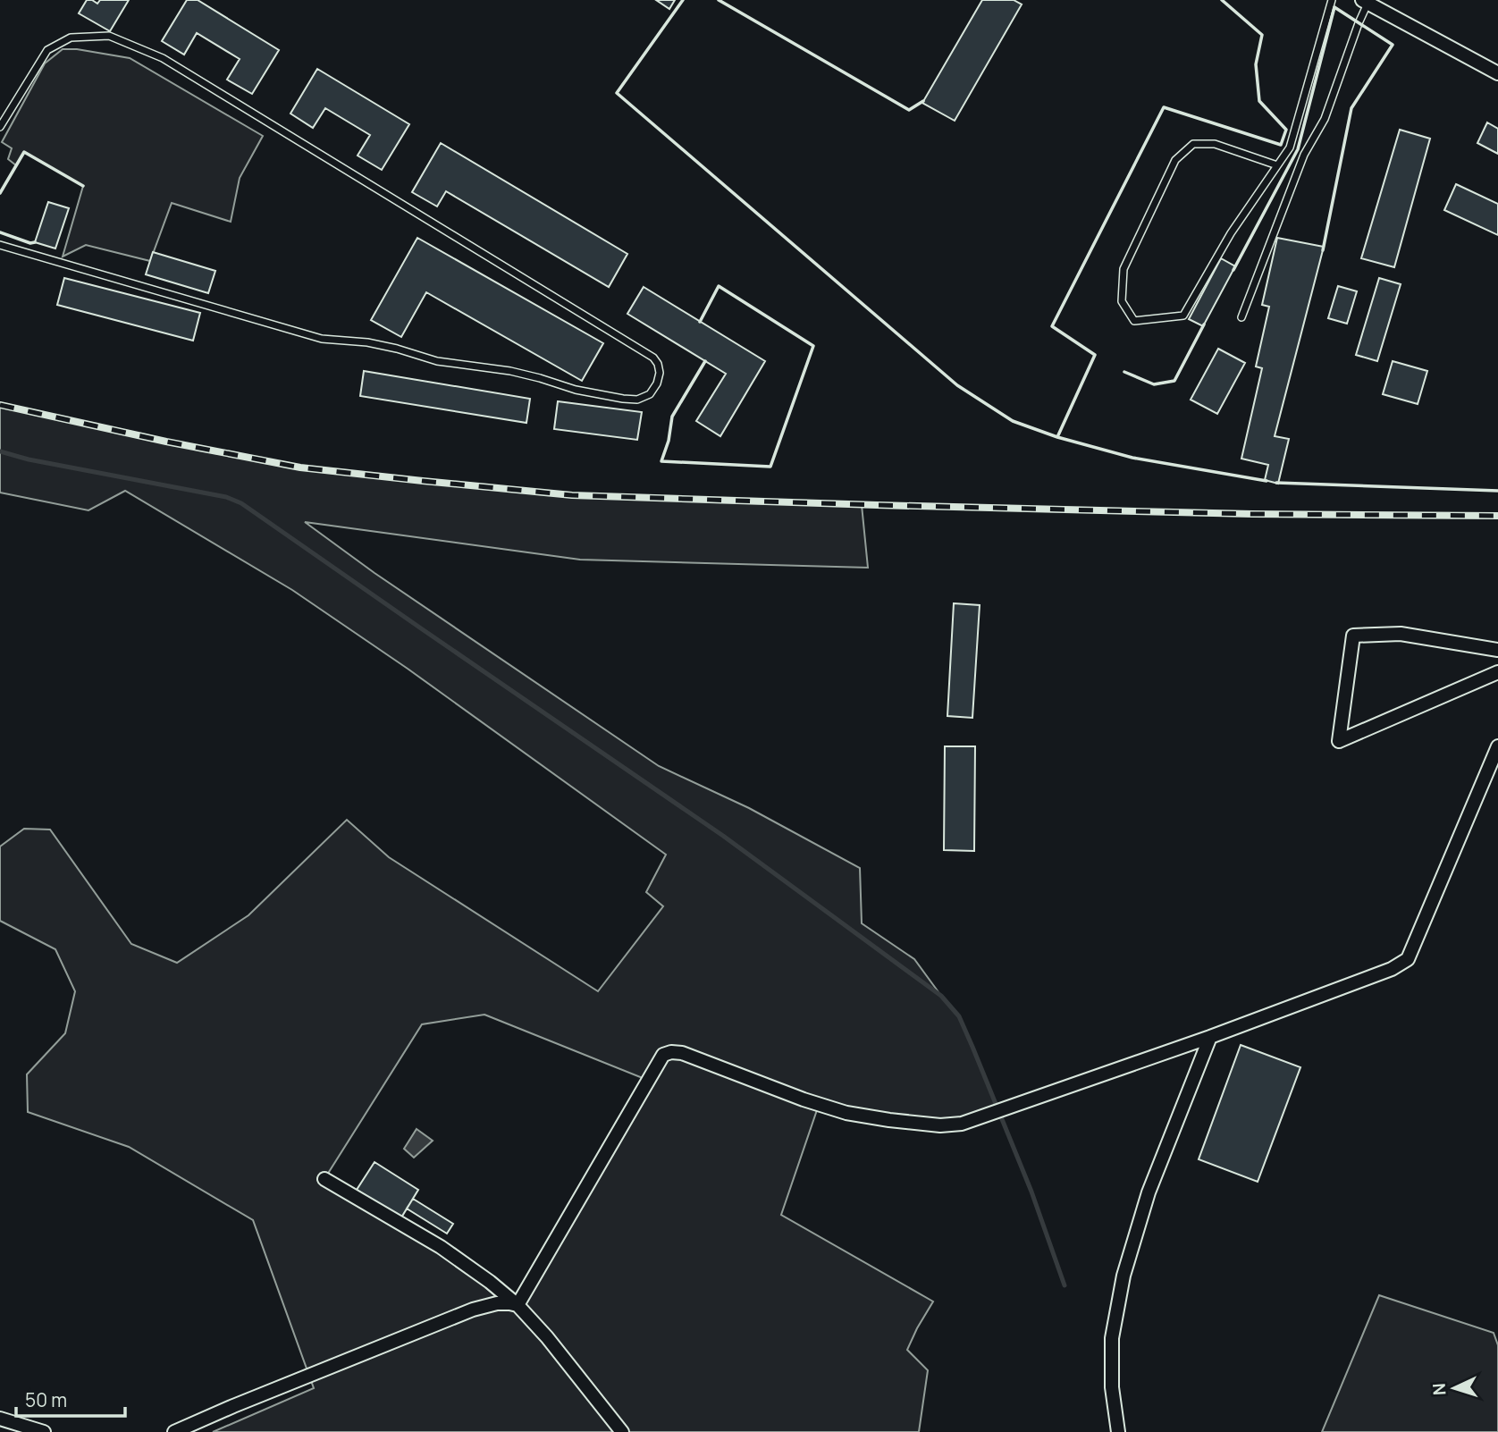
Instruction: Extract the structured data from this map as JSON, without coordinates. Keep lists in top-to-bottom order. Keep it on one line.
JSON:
{"scale_bar":"50 m","north":"left"}
